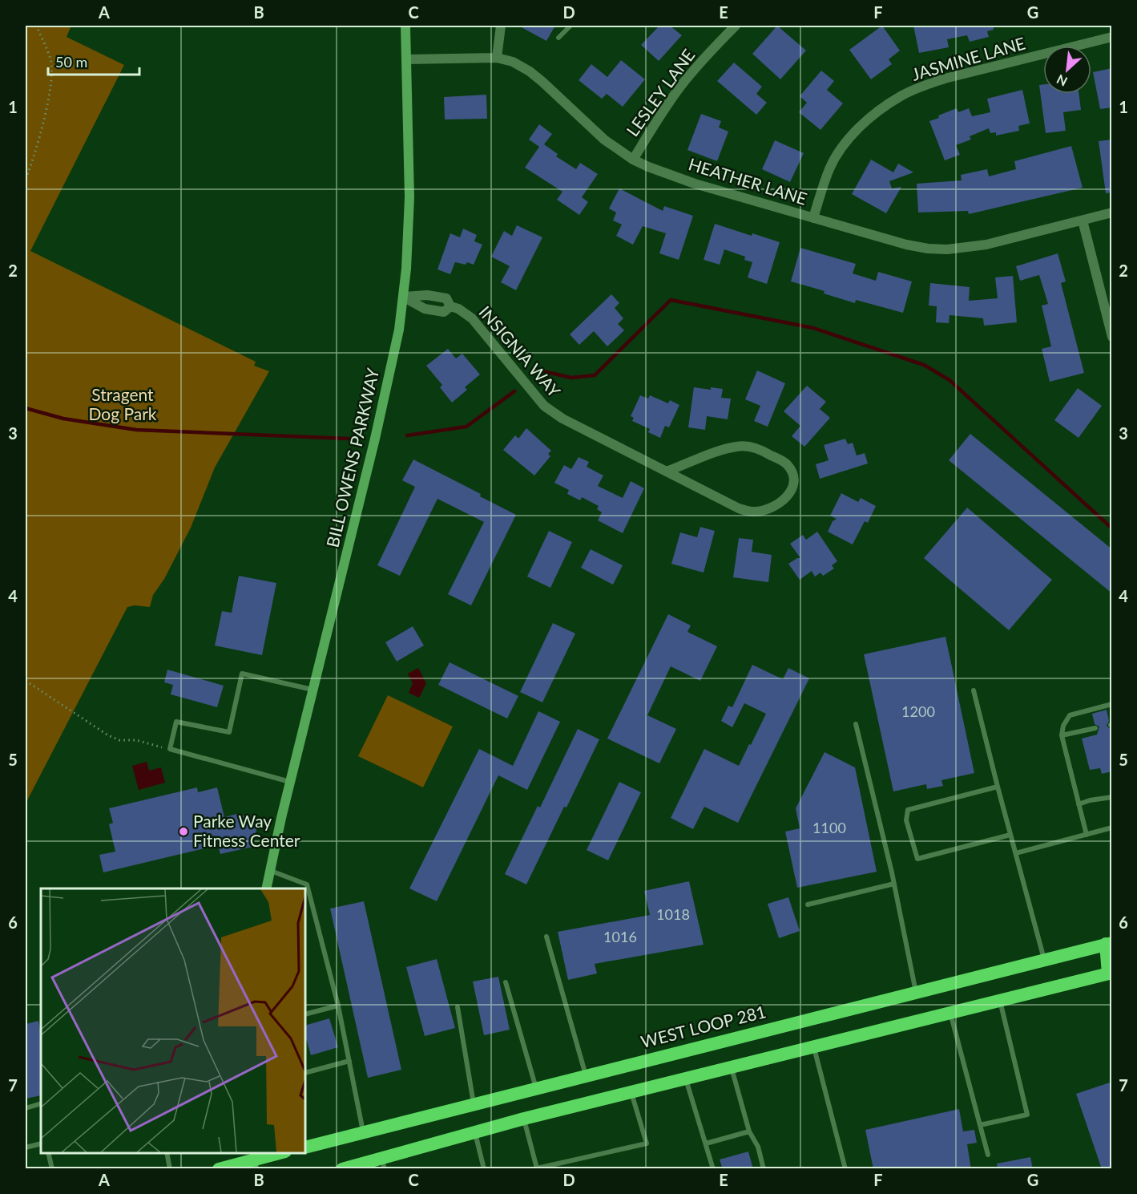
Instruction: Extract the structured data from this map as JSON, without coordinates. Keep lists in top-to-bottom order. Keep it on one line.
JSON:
{"streets":{"highway":["WEST LOOP 281"],"main road":["BILL OWENS PARKWAY"],"street":["JASMINE LANE","LESLEY LANE","HEATHER LANE","INSIGNIA WAY"]},"crossings":[["JASMINE LANE","HEATHER LANE"],["LESLEY LANE","HEATHER LANE"],["HEATHER LANE","BILL OWENS PARKWAY"],["INSIGNIA WAY","BILL OWENS PARKWAY"]],"parks":["Stragent Dog Park"],"places":["Parke Way Fitness Center"],"house_numbers":["1200","1100","1018","1016"],"scale_bar":"50 m","north":"bottom left","grid":{"columns":["A","B","C","D","E","F","G"],"rows":["1","2","3","4","5","6","7"]}}
